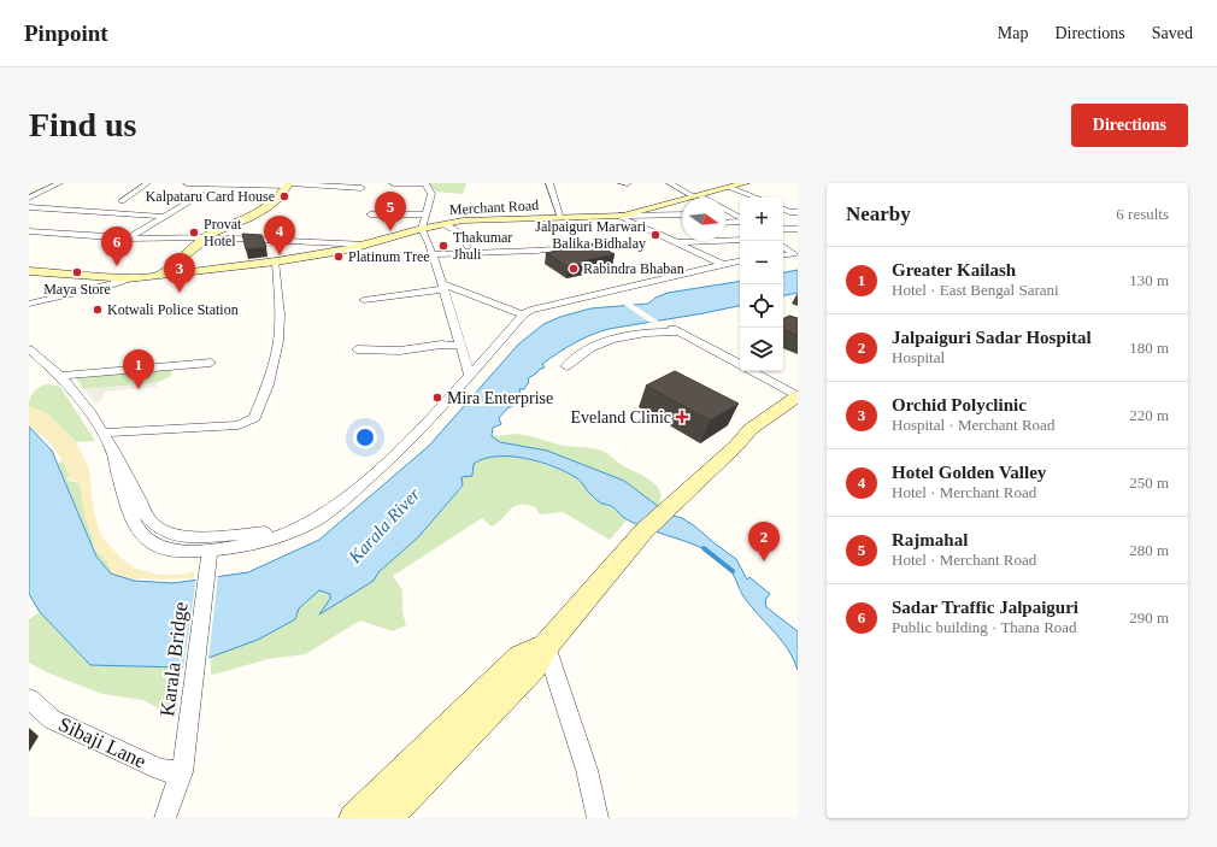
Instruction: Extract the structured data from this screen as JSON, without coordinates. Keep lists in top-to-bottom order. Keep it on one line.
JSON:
{"streets":{"street":["Merchant Road","Karala Bridge","Sibaji Lane"]},"crossings":[["Karala Bridge","Sibaji Lane"]],"water":["Karala River"],"places":{"other":["Kalpataru Card House","Provat Hotel","Jalpaiguri Marwari Balika Bidhalay","Thakumar Jhuli","Platinum Tree","Rabindra Bhaban","Maya Store","Kotwali Police Station","Mira Enterprise"],"health":["Eveland Clinic"]},"north":"right","page":{"header":"Pinpoint","nav":["Map","Directions","Saved"],"buttons":"Directions","title":"Find us","heading":["Nearby","6 results"],"pins":["5","4","6","3","1","2"],"map_buttons":["+","−"],"list":[{"mark":"1","name":"Greater Kailash","note":"Hotel · East Bengal Sarani","value":"130 m"},{"mark":"2","name":"Jalpaiguri Sadar Hospital","note":"Hospital","value":"180 m"},{"mark":"3","name":"Orchid Polyclinic","note":"Hospital · Merchant Road","value":"220 m"},{"mark":"4","name":"Hotel Golden Valley","note":"Hotel · Merchant Road","value":"250 m"},{"mark":"5","name":"Rajmahal","note":"Hotel · Merchant Road","value":"280 m"},{"mark":"6","name":"Sadar Traffic Jalpaiguri","note":"Public building · Thana Road","value":"290 m"}]}}
